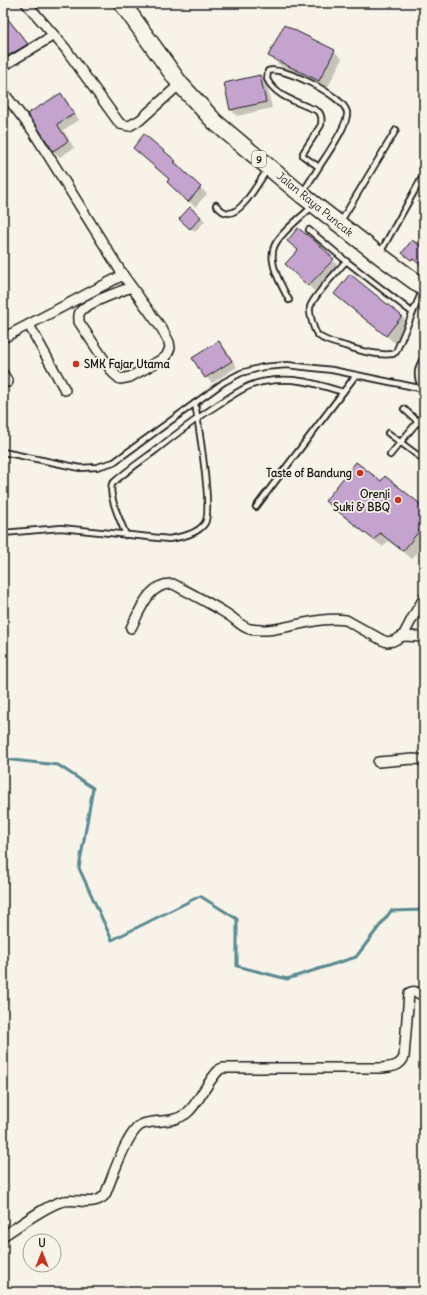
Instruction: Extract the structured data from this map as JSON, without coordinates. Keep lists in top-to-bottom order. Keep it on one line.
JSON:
{"streets":{"highway":["9","Jalan Raya Puncak"]},"places":["SMK Fajar Utama","Taste of Bandung","Orenji Suki & BBQ"],"north":"top"}
